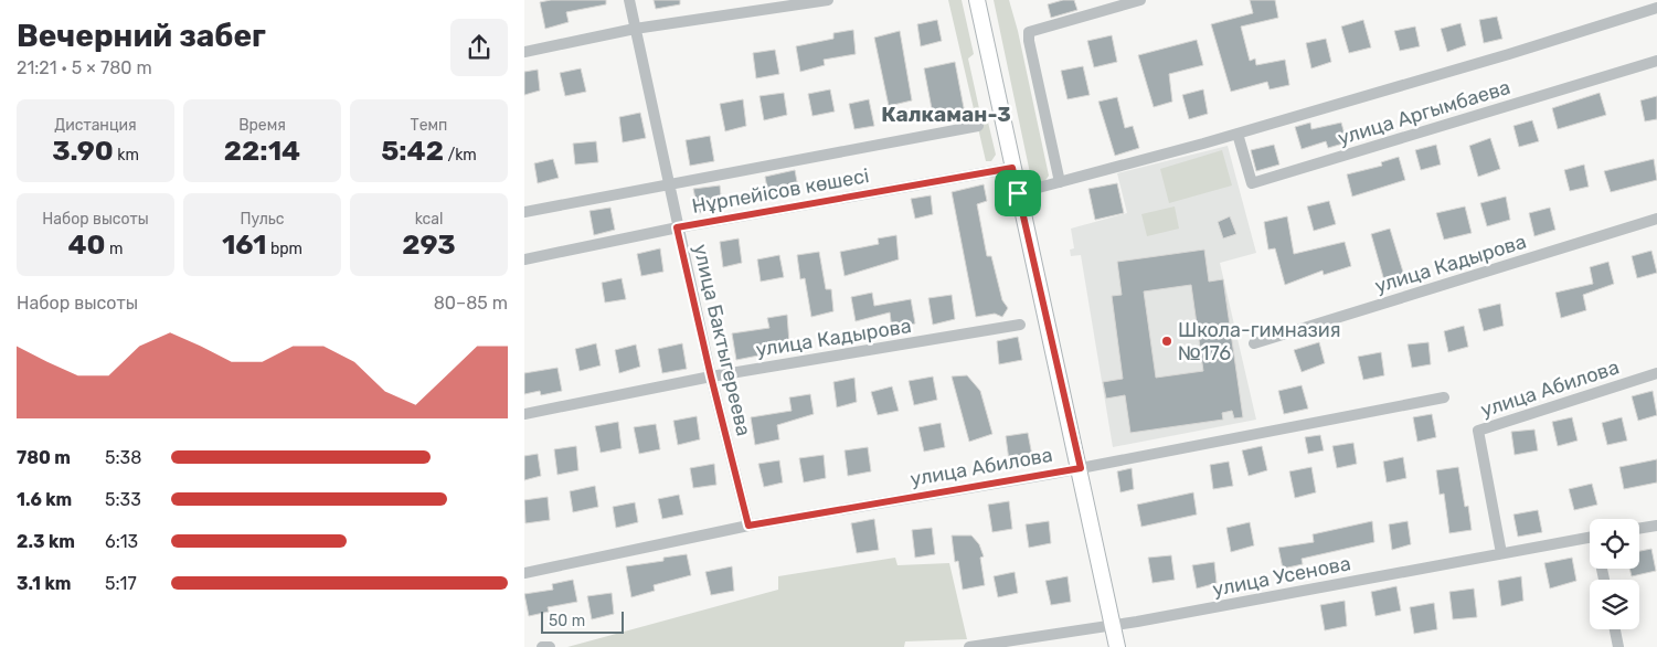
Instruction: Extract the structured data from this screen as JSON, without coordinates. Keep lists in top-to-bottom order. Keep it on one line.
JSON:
{"streets":{"street":["улица Аргымбаева","Нұрпейісов көшесі","улица Кадырова","улица Бактыгереева","улица Абилова","улица Усенова"]},"crossings":[["Нұрпейісов көшесі","улица Бактыгереева"],["улица Кадырова","улица Бактыгереева"],["улица Бактыгереева","улица Абилова"],["улица Абилова","улица Усенова"]],"districts":["Калкаман-3"],"places":["Школа-гимназия №176"],"scale_bar":"50 m","page":{"heading":["Вечерний забег","21:21 · 5 × 780 m"],"stats":[["Дистанция","3.90 km"],["Время","22:14"],["Темп","5:42 /km"],["Набор высоты","40 m"],["Пульс","161 bpm"],["kcal","293"]],"chart":["Набор высоты","80–85 m"],"list":[{"name":"780 m","note":"5:38"},{"name":"1.6 km","note":"5:33"},{"name":"2.3 km","note":"6:13"},{"name":"3.1 km","note":"5:17"}],"scale":"50 m"}}
